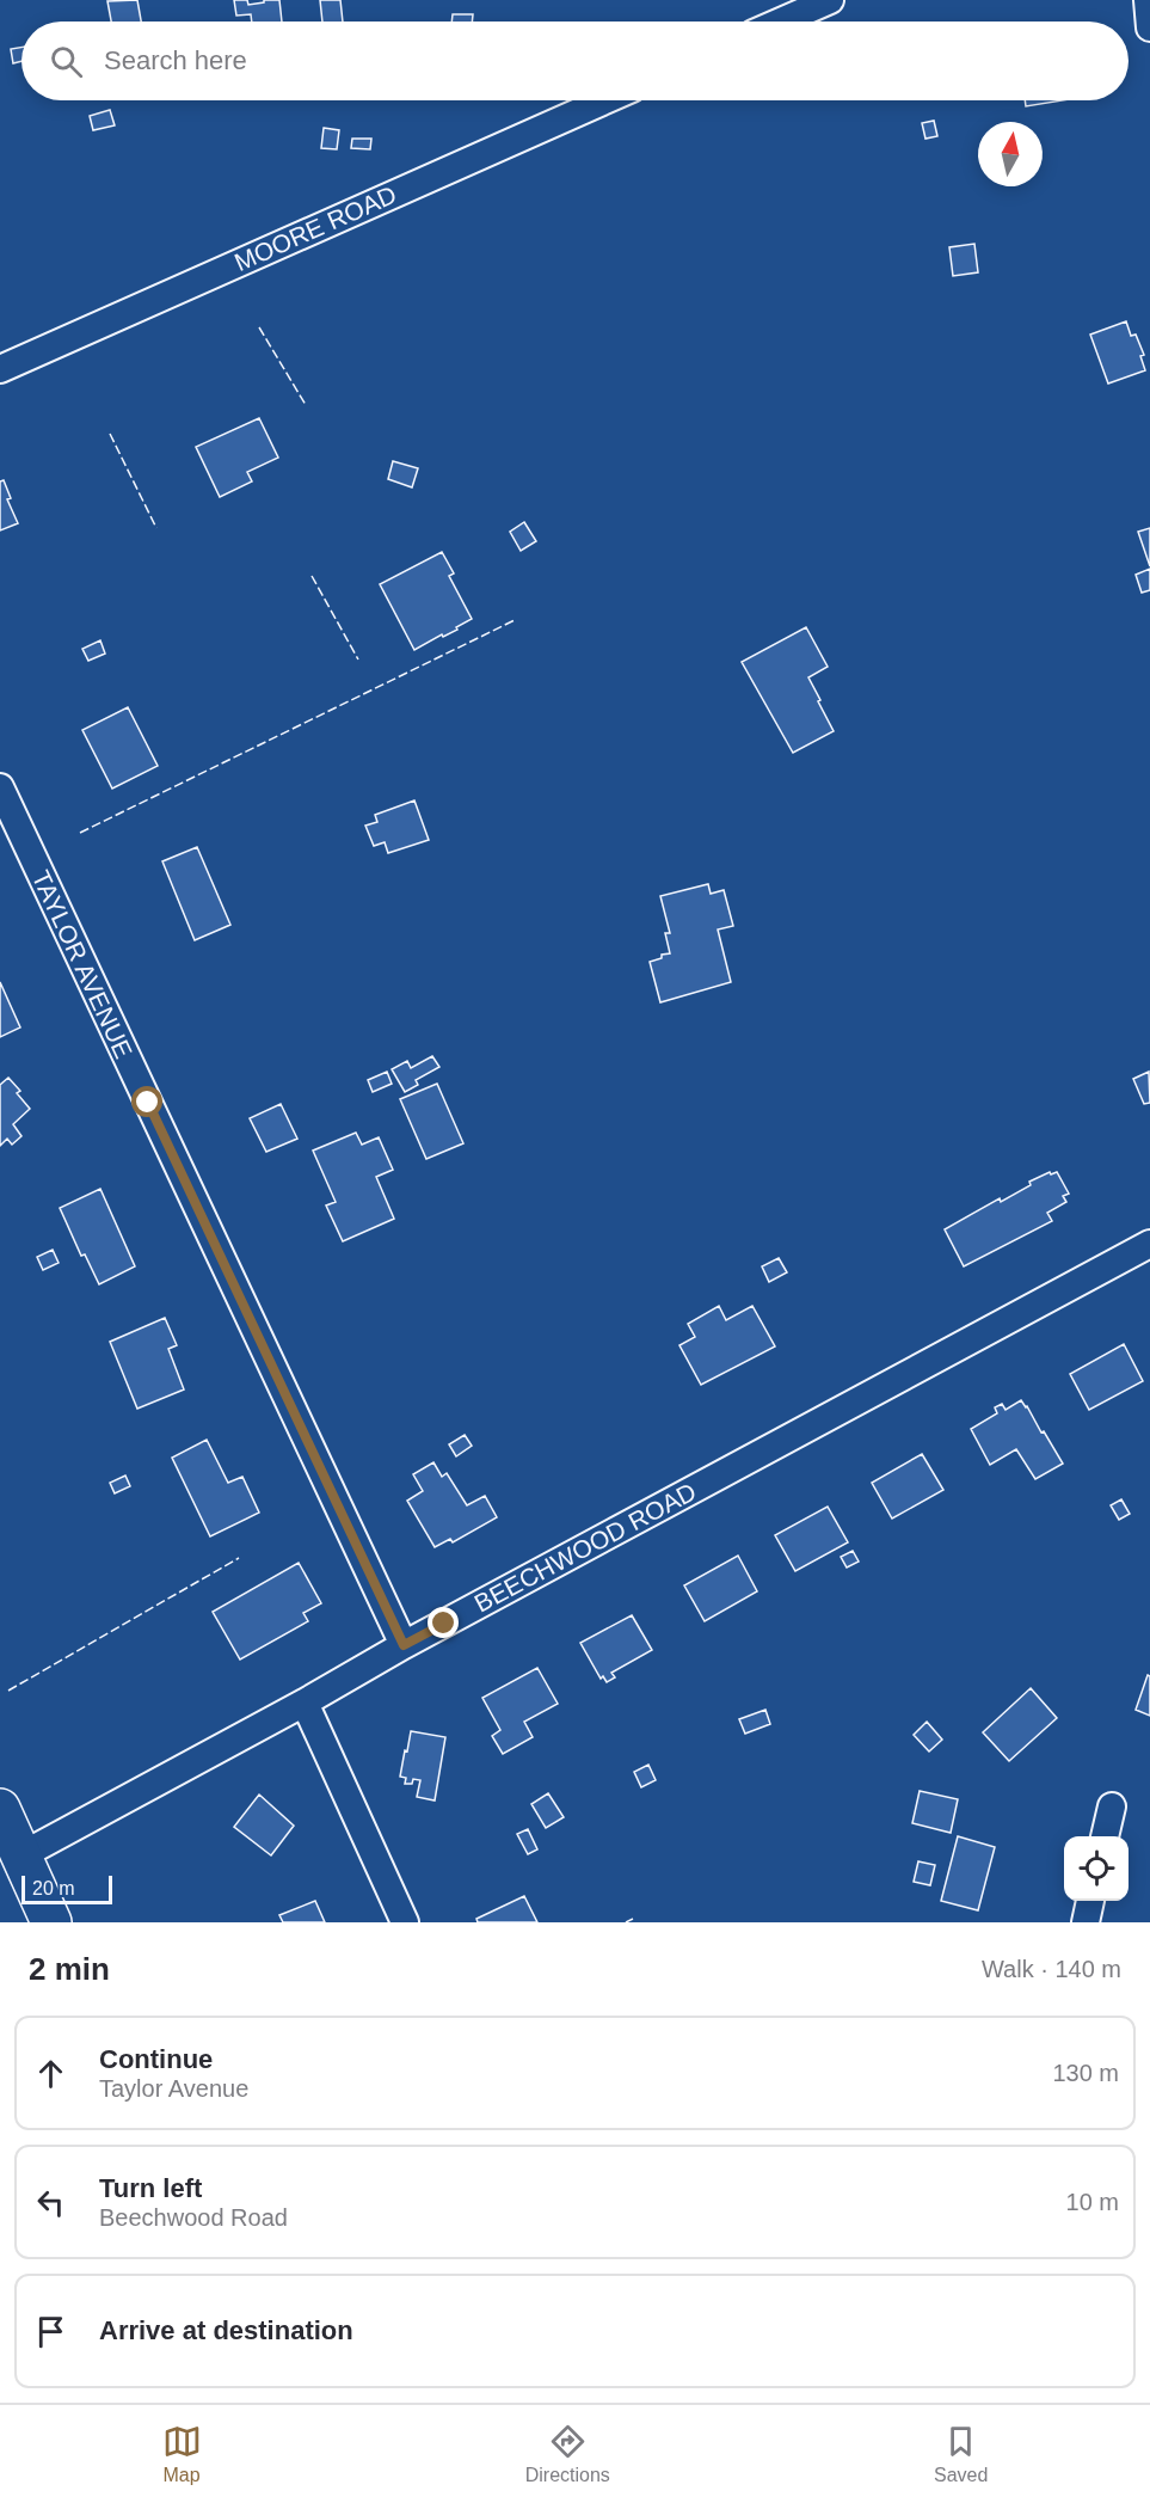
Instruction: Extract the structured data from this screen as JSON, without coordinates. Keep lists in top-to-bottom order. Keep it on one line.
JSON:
{"streets":{"street":["MOORE ROAD","TAYLOR AVENUE","BEECHWOOD ROAD"]},"crossings":[["TAYLOR AVENUE","BEECHWOOD ROAD"]],"scale_bar":"20 m","north":"top","page":{"search":"Search here","scale":"20 m","heading":["2 min","Walk · 140 m"],"list":[["Continue","Taylor Avenue","130 m"],["Turn left","Beechwood Road","10 m"],"Arrive at destination"],"nav":["Map","Directions","Saved"]}}
